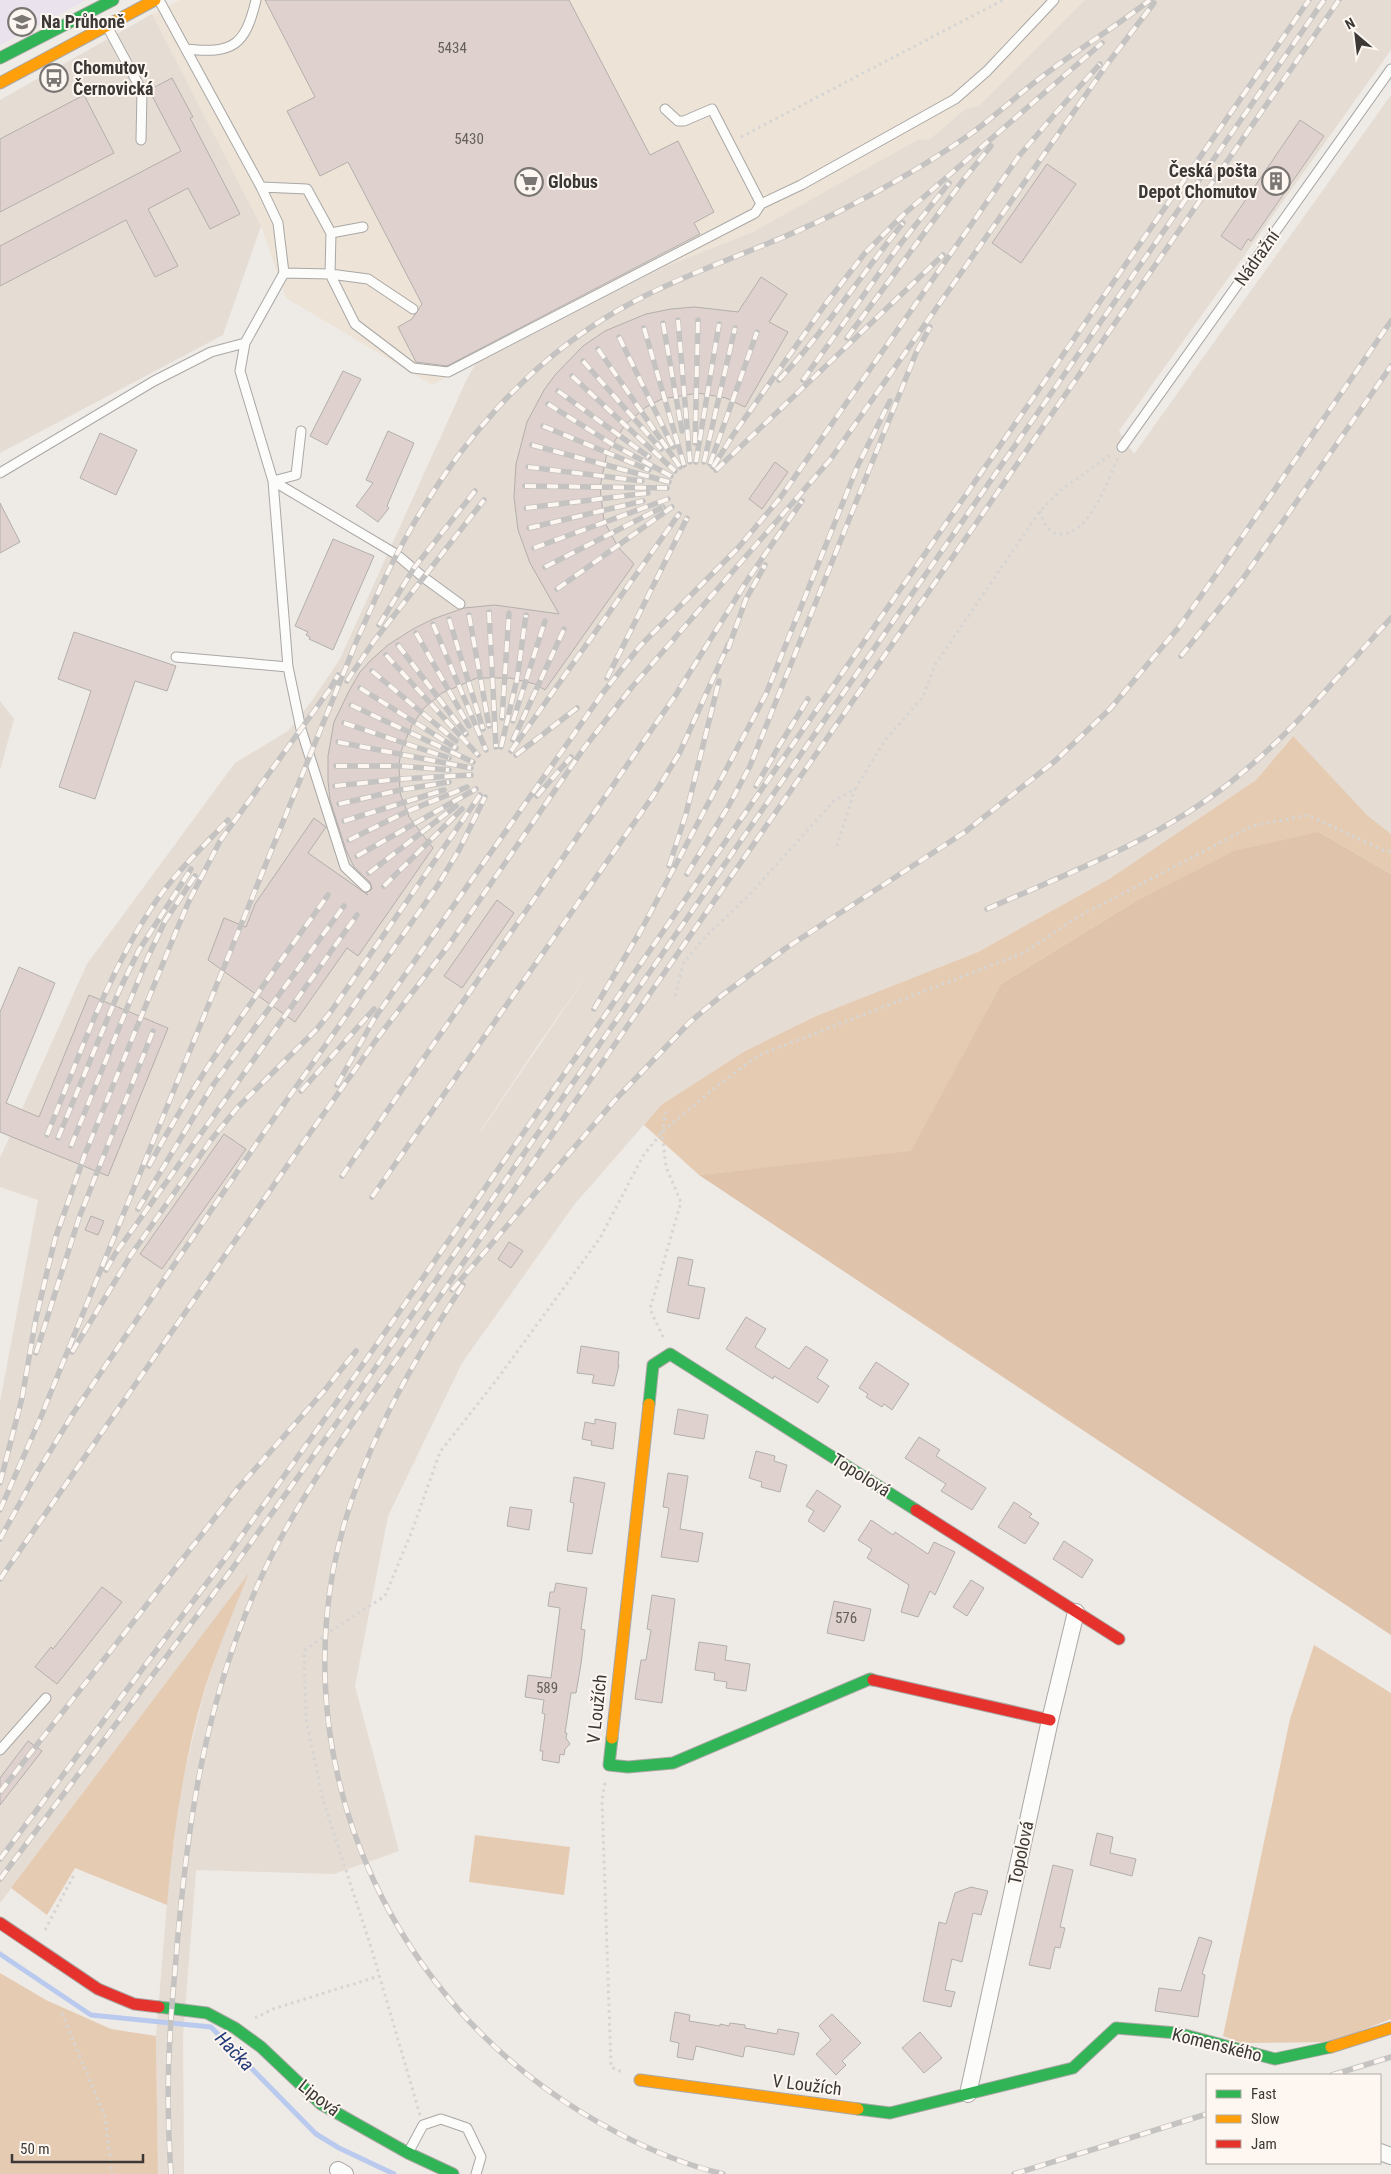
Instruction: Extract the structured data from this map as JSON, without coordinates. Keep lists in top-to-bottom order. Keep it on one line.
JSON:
{"streets":{"main road":["Topolová","V Loužích","Komenského","Lipová"],"lane":["Nádražní"]},"crossings":[["Topolová","V Loužích"],["Topolová","Komenského"],["V Loužích","Komenského"]],"water":["Hačka"],"places":{"school or university":["Na Průhoně"],"bus stop":["Chomutov, Černovická"],"building":["Česká pošta Depot Chomutov"],"supermarket":["Globus"]},"house_numbers":["5434","5430","576","589"],"legend":["Fast","Slow","Jam"],"scale_bar":"50 m","north":"top left"}
